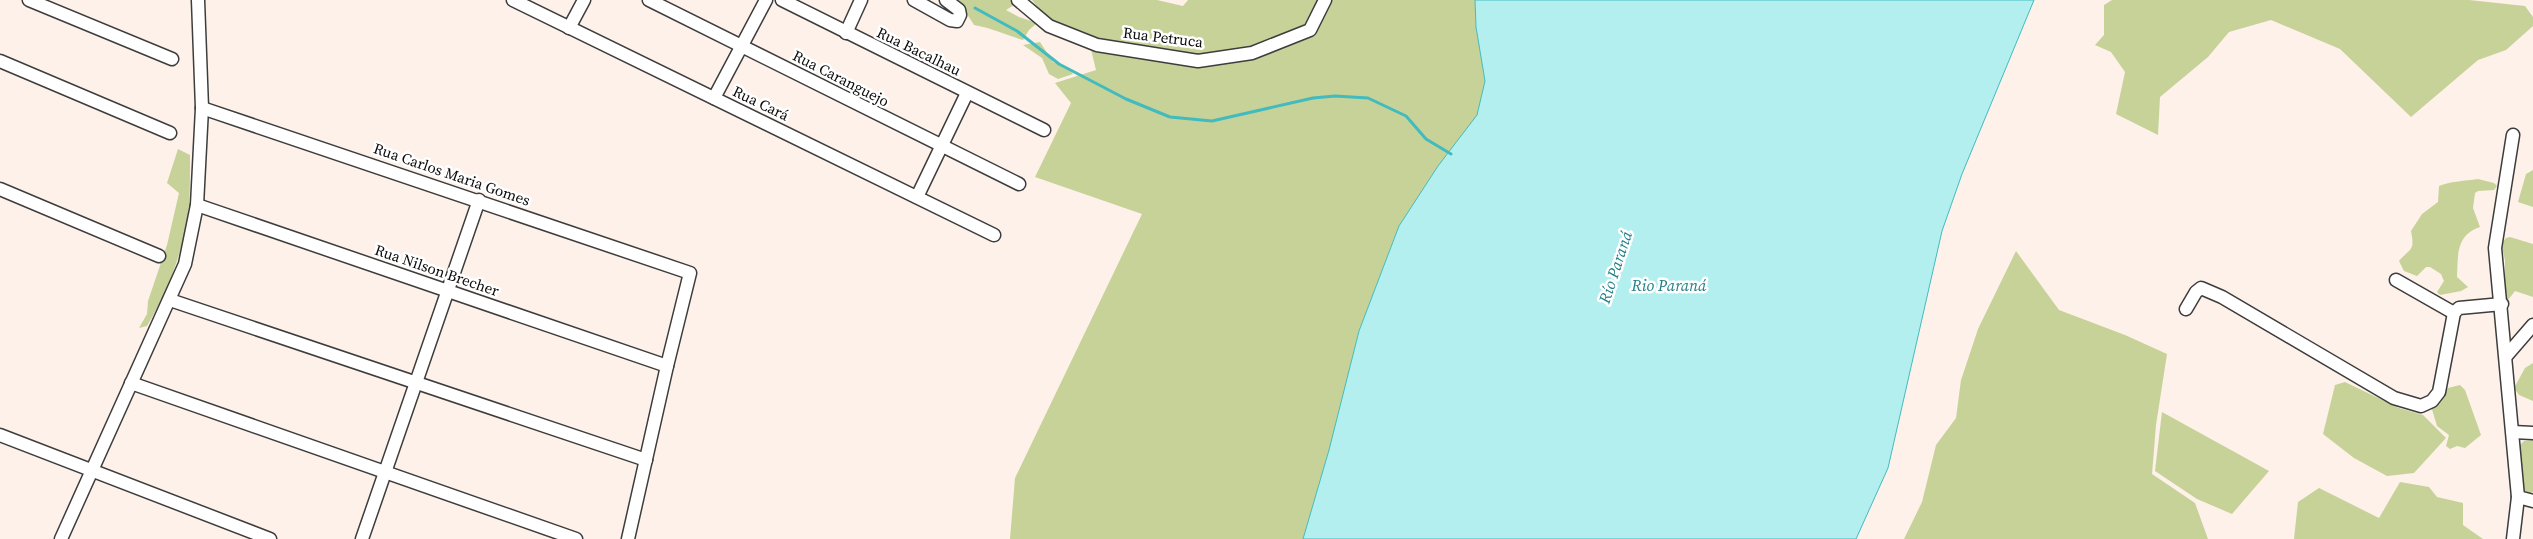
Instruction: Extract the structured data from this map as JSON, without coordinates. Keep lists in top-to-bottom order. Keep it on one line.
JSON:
{"streets":{"street":["Rua Petruca","Rua Bacalhau","Rua Caranguejo","Rua Cará","Rua Carlos Maria Gomes","Rua Nilson Brecher"]},"crossings":[["Rua Carlos Maria Gomes","Rua Nilson Brecher"]],"water":["Río Paraná","Rio Paraná"]}
